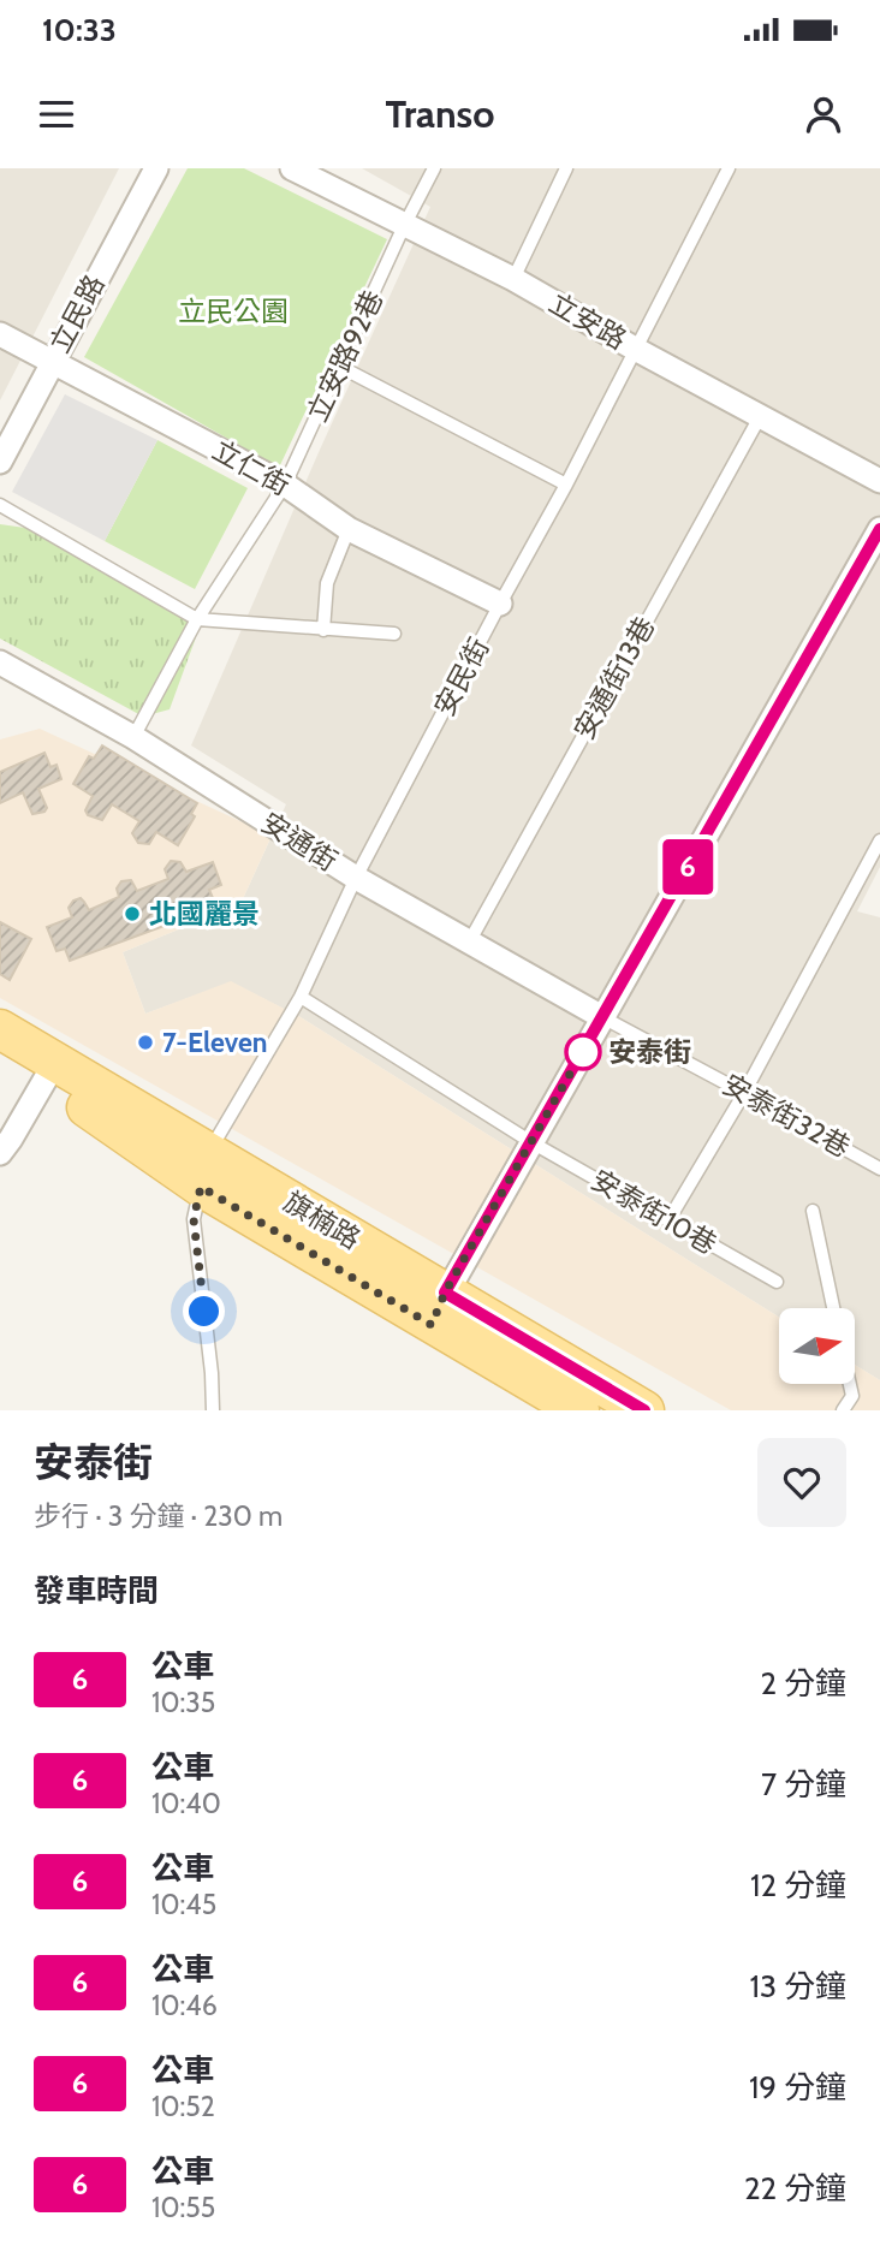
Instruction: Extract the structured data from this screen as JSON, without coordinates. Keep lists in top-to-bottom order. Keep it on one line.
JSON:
{"streets":{"main road":["旗楠路"],"street":["立民路","立安路","立仁街","安通街"],"lane":["立安路92巷","安民街","安通街13巷","安泰街32巷","安泰街10巷"]},"crossings":[["立民路","立仁街"],["立安路","立安路92巷"],["立安路","安民街"],["立安路","安通街13巷"],["立安路92巷","立仁街"],["立安路92巷","安通街"],["立仁街","安民街"],["安民街","安通街"],["安民街","安泰街10巷"],["安民街","旗楠路"],["安通街13巷","安通街"],["安通街","安泰街32巷"]],"parks":["立民公園"],"places":["北國麗景","7-Eleven","安泰街"],"lines":["bus line 6"],"north":"right","page":{"status":"10:33","header":"Transo","on_map":"6","heading":[["安泰街","步行 · 3 分鐘 · 230 m"],"發車時間"],"list":[{"mark":"6","name":"公車","note":"10:35","value":"2 分鐘"},{"mark":"6","name":"公車","note":"10:40","value":"7 分鐘"},{"mark":"6","name":"公車","note":"10:45","value":"12 分鐘"},{"mark":"6","name":"公車","note":"10:46","value":"13 分鐘"},{"mark":"6","name":"公車","note":"10:52","value":"19 分鐘"},{"mark":"6","name":"公車","note":"10:55","value":"22 分鐘"}]}}
